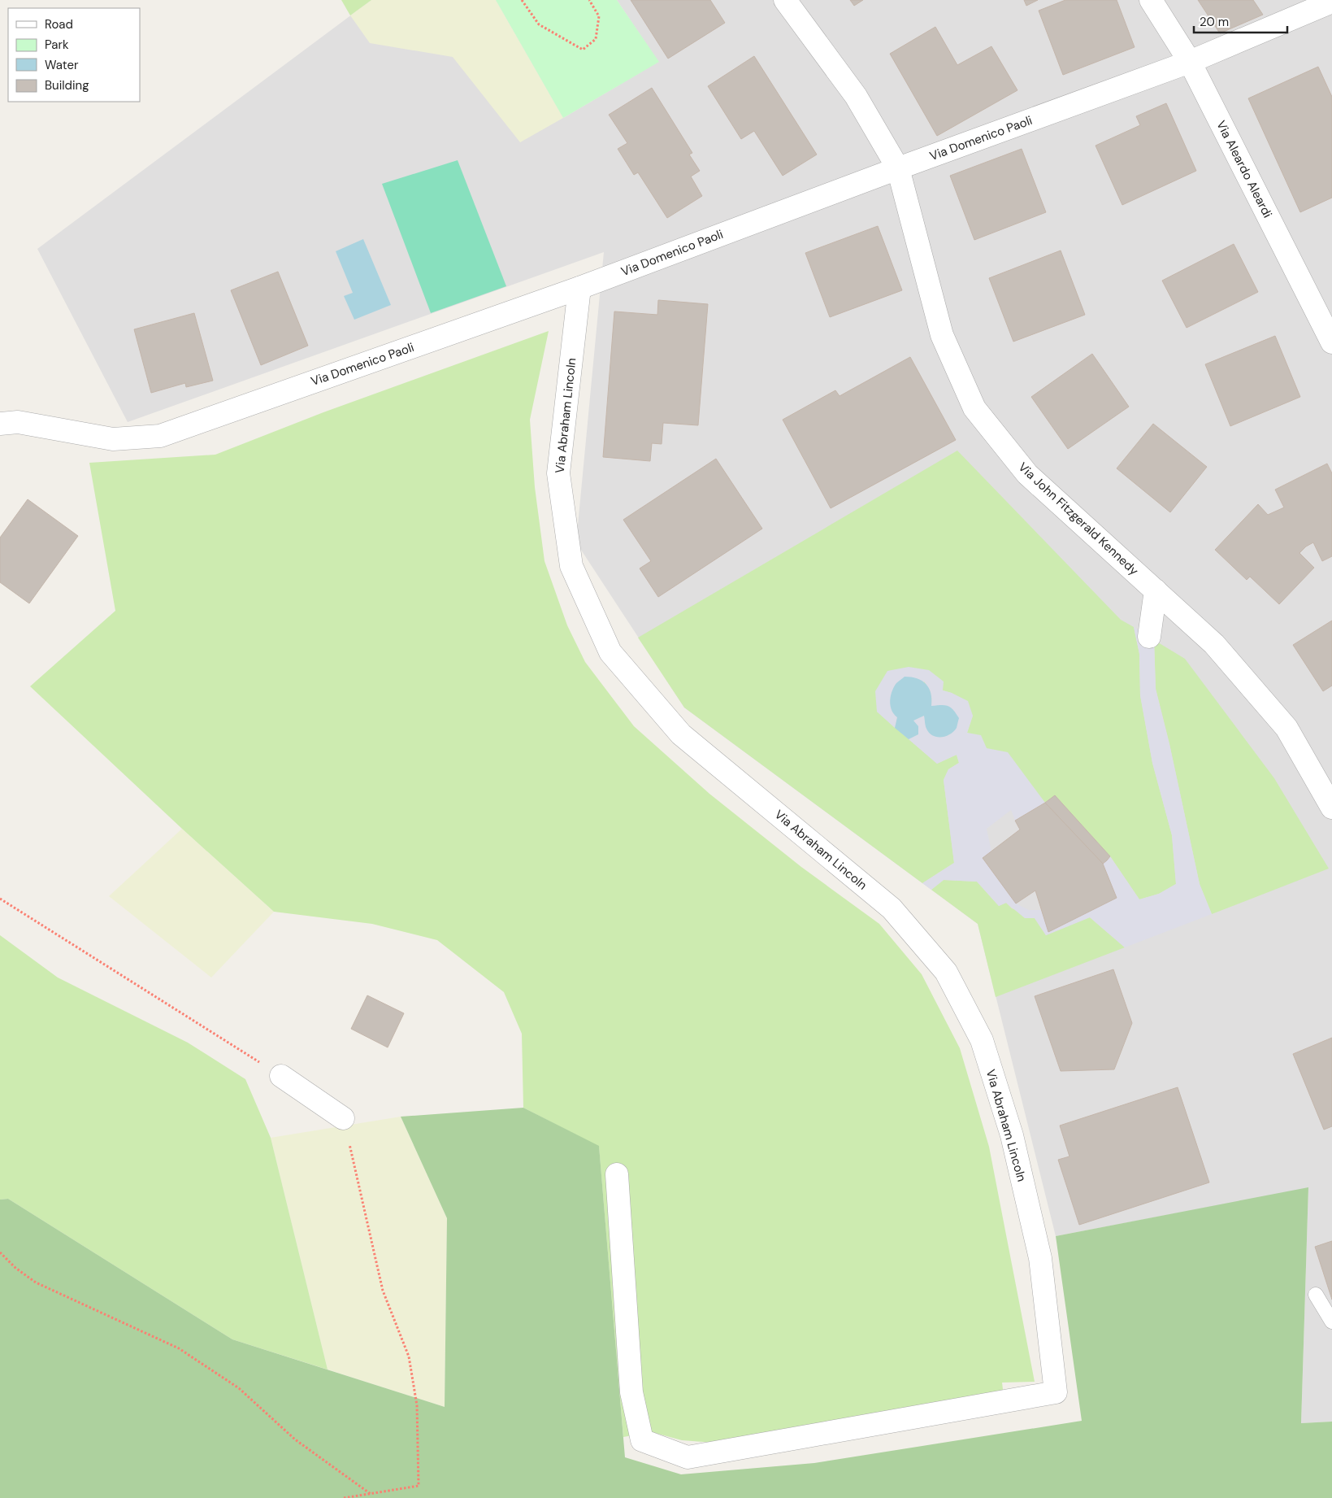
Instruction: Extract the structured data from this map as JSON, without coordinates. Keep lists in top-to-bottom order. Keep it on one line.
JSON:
{"streets":{"street":["Via Domenico Paoli","Via Aleardo Aleardi","Via Abraham Lincoln","Via John Fitzgerald Kennedy"]},"crossings":[["Via Domenico Paoli","Via Aleardo Aleardi"],["Via Domenico Paoli","Via Abraham Lincoln"],["Via Domenico Paoli","Via John Fitzgerald Kennedy"]],"legend":["Road","Park","Water","Building"],"scale_bar":"20 m"}
